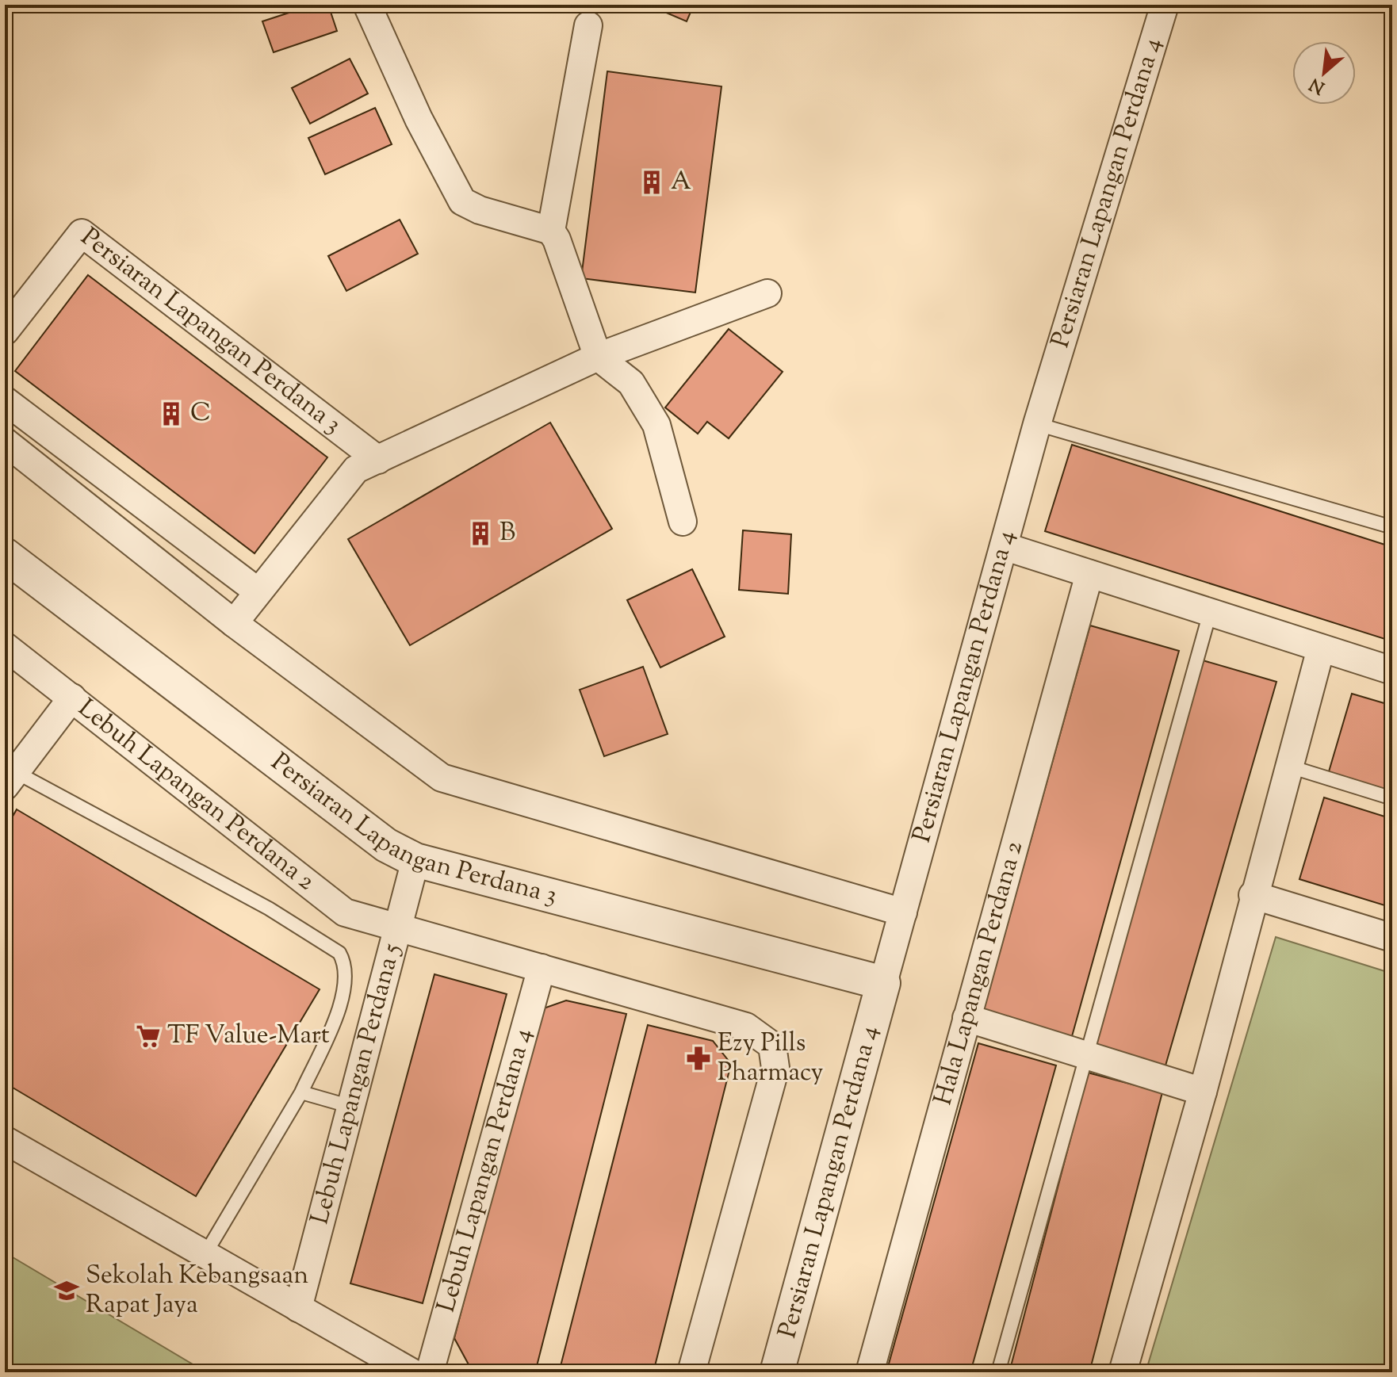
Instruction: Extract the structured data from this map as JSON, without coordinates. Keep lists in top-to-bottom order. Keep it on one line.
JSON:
{"streets":{"street":["Persiaran Lapangan Perdana 4","Persiaran Lapangan Perdana 3","Lebuh Lapangan Perdana 2","Hala Lapangan Perdana 2","Lebuh Lapangan Perdana 5","Lebuh Lapangan Perdana 4"]},"crossings":[["Persiaran Lapangan Perdana 4","Persiaran Lapangan Perdana 3"],["Persiaran Lapangan Perdana 3","Lebuh Lapangan Perdana 5"],["Lebuh Lapangan Perdana 2","Lebuh Lapangan Perdana 5"],["Lebuh Lapangan Perdana 2","Lebuh Lapangan Perdana 4"]],"places":{"building":["A","C","B"],"supermarket":["TF Value-Mart"],"pharmacy":["Ezy Pills Pharmacy"],"school or university":["Sekolah Kebangsaan Rapat Jaya"]},"north":"bottom left"}
